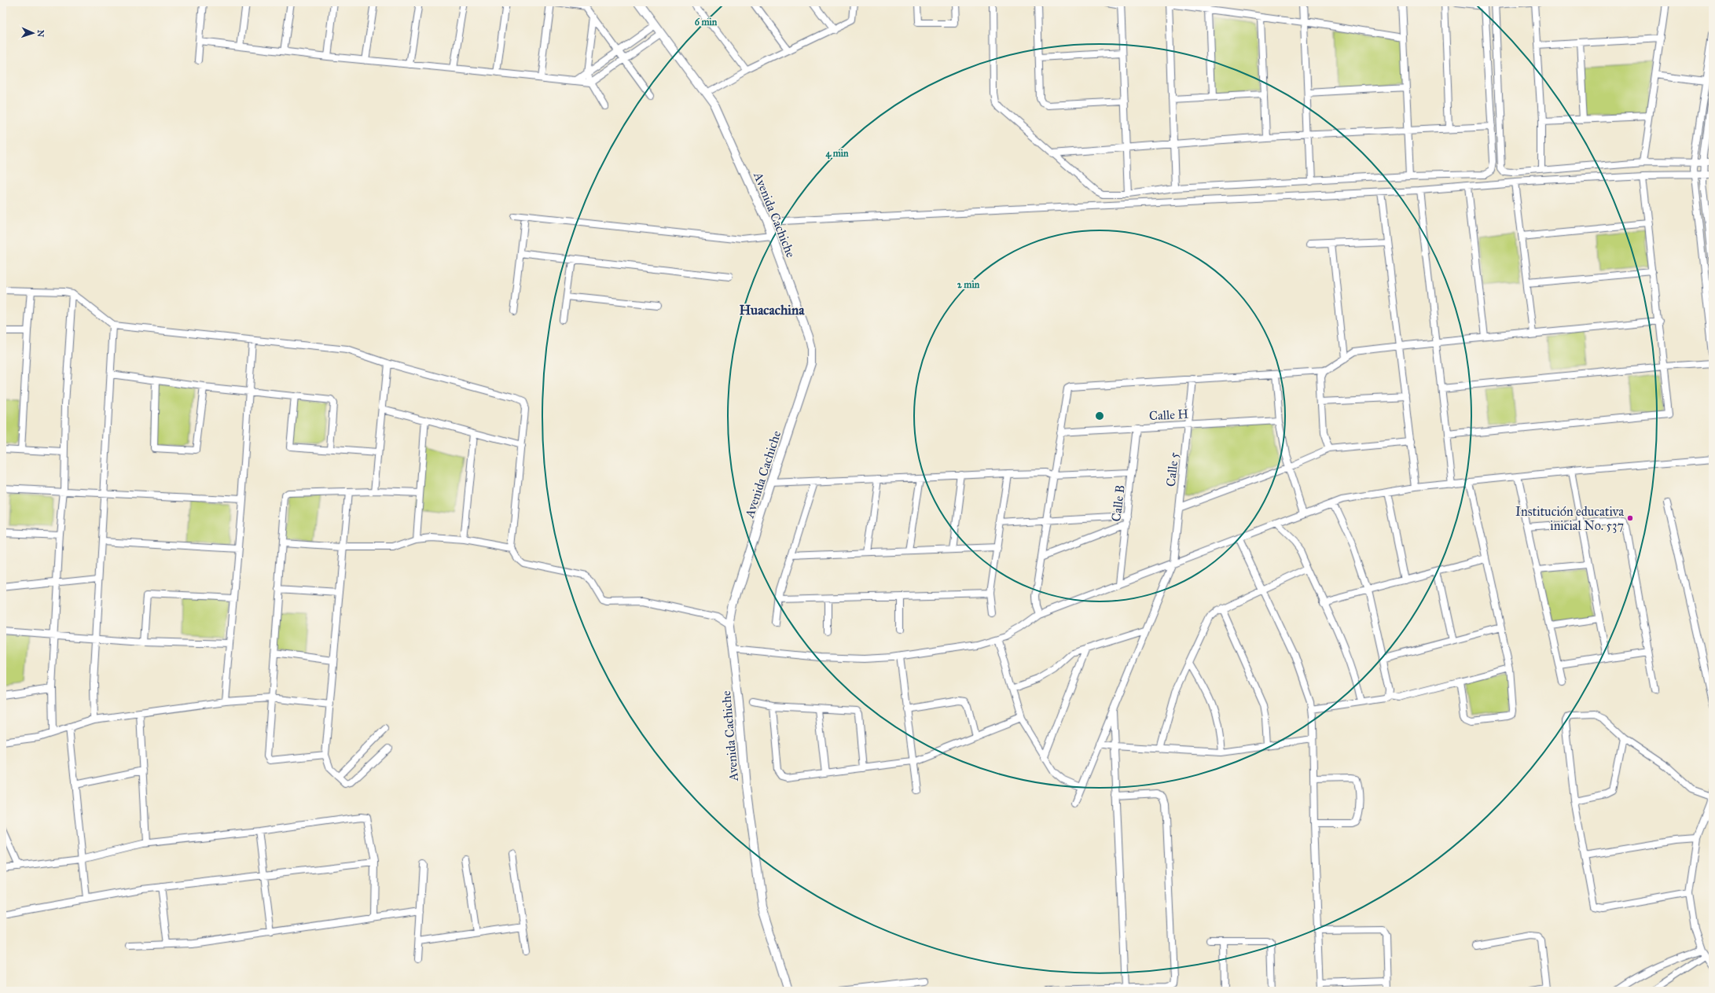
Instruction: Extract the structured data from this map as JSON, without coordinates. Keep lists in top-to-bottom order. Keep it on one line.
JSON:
{"streets":{"street":["Avenida Cachiche","Calle H","Calle 5","Calle B"]},"crossings":[["Calle H","Calle 5"],["Calle H","Calle B"]],"districts":["Huacachina"],"places":["Institución educativa inicial No. 537"],"north":"right","rings":["6 min","4 min","2 min"]}
